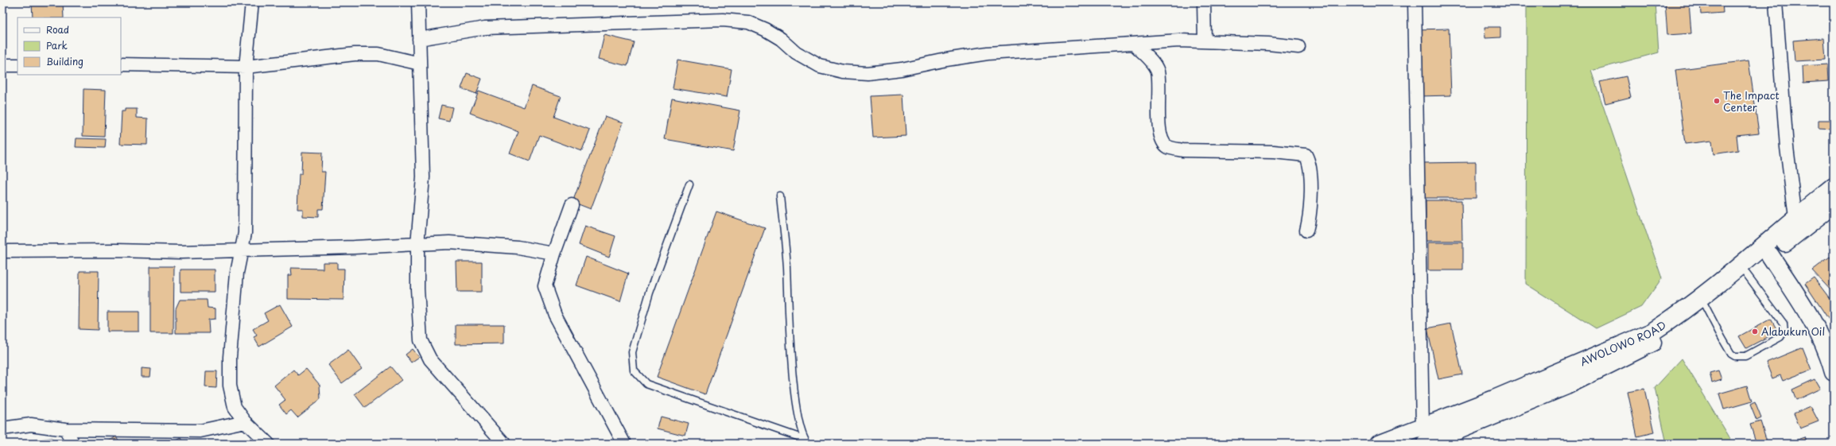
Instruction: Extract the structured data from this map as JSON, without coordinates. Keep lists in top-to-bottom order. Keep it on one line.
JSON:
{"streets":{"main road":["AWOLOWO ROAD"]},"places":["The Impact Center","Alabukun Oil"],"legend":["Road","Park","Building"]}
